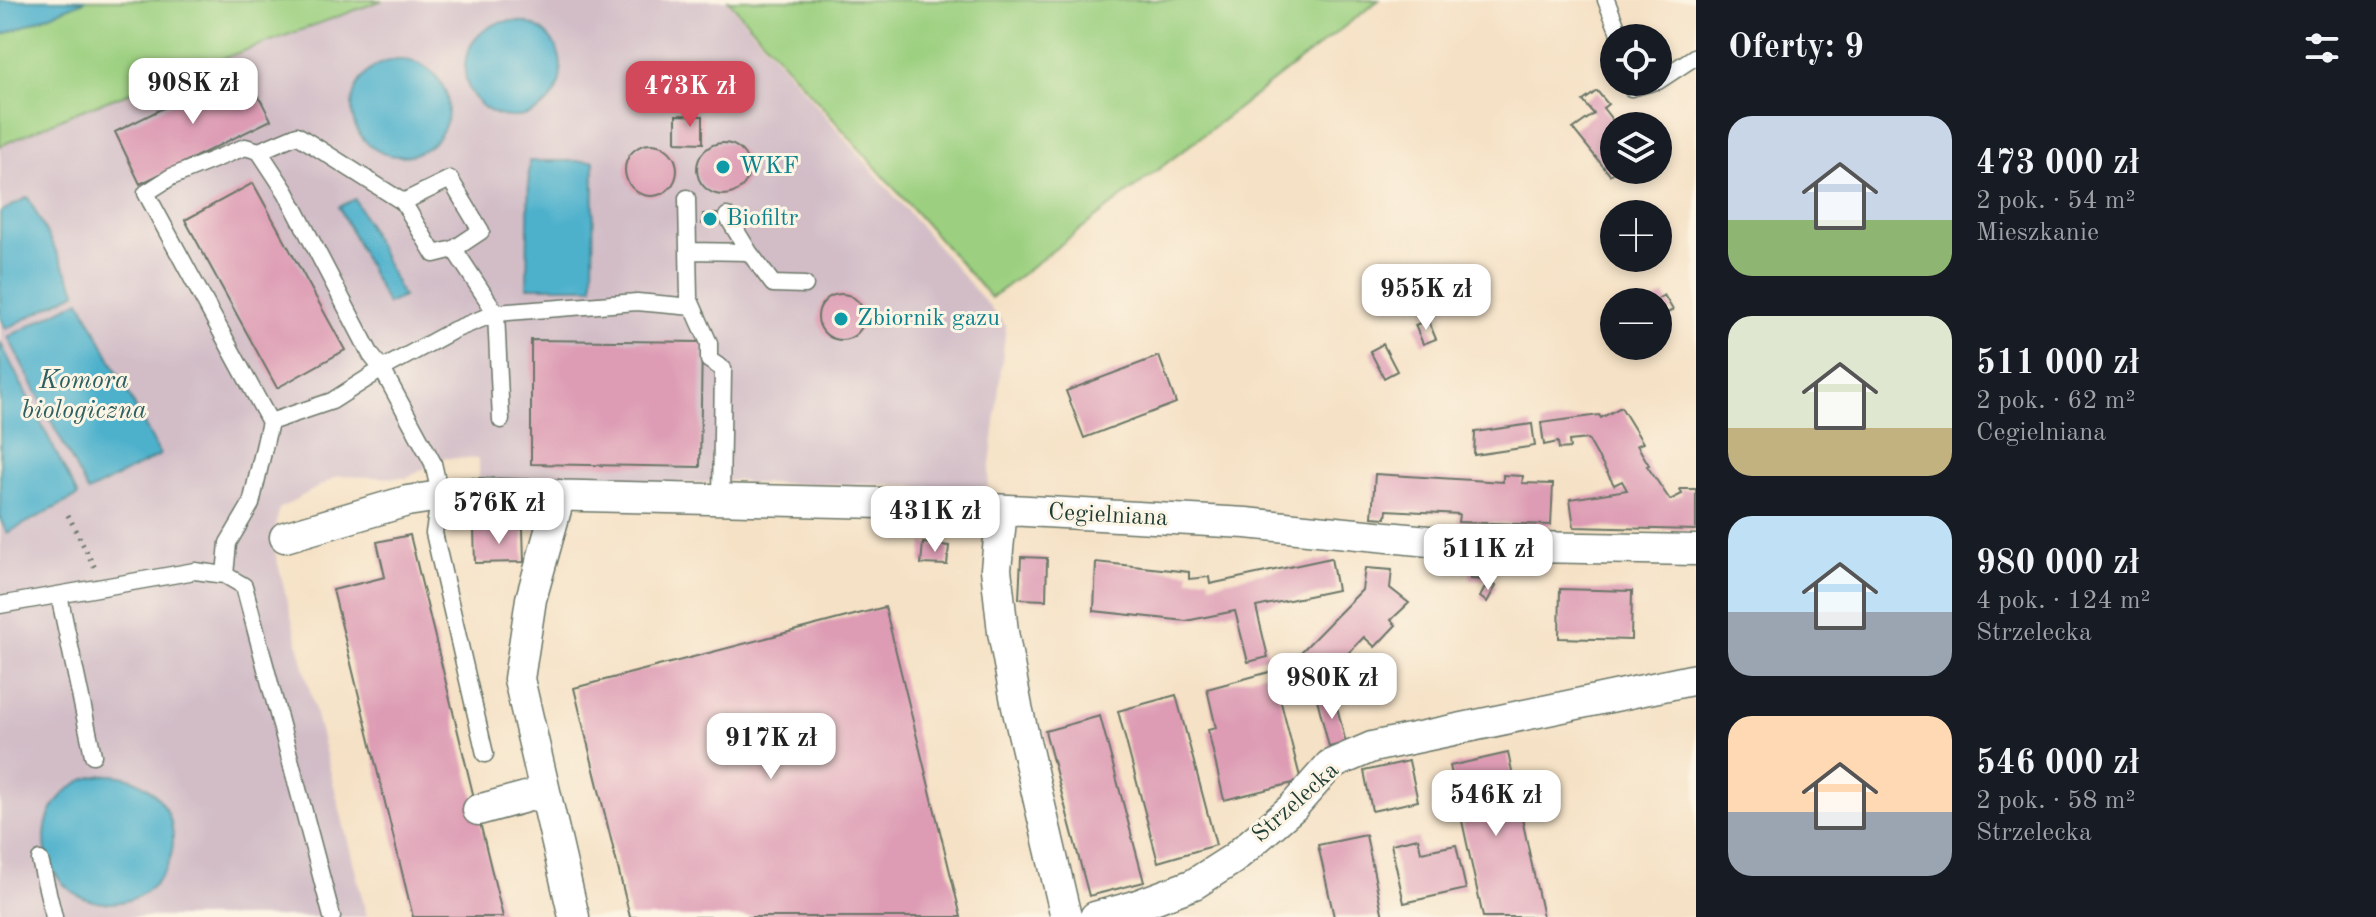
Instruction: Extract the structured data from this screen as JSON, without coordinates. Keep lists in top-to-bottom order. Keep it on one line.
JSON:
{"streets":{"street":["Cegielniana","Strzelecka"]},"water":["Komora biologiczna"],"places":["WKF","Biofiltr","Zbiornik gazu"],"page":{"heading":"Oferty: 9","map_buttons":["+","−"],"price":["908K zł","473K zł","955K zł","576K zł","431K zł","511K zł","980K zł","917K zł","546K zł"],"list":[{"name":"473 000 zł","note":"2 pok. · 54 m² · Mieszkanie"},{"name":"511 000 zł","note":"2 pok. · 62 m² · Cegielniana"},{"name":"980 000 zł","note":"4 pok. · 124 m² · Strzelecka"},{"name":"546 000 zł","note":"2 pok. · 58 m² · Strzelecka"}]}}
